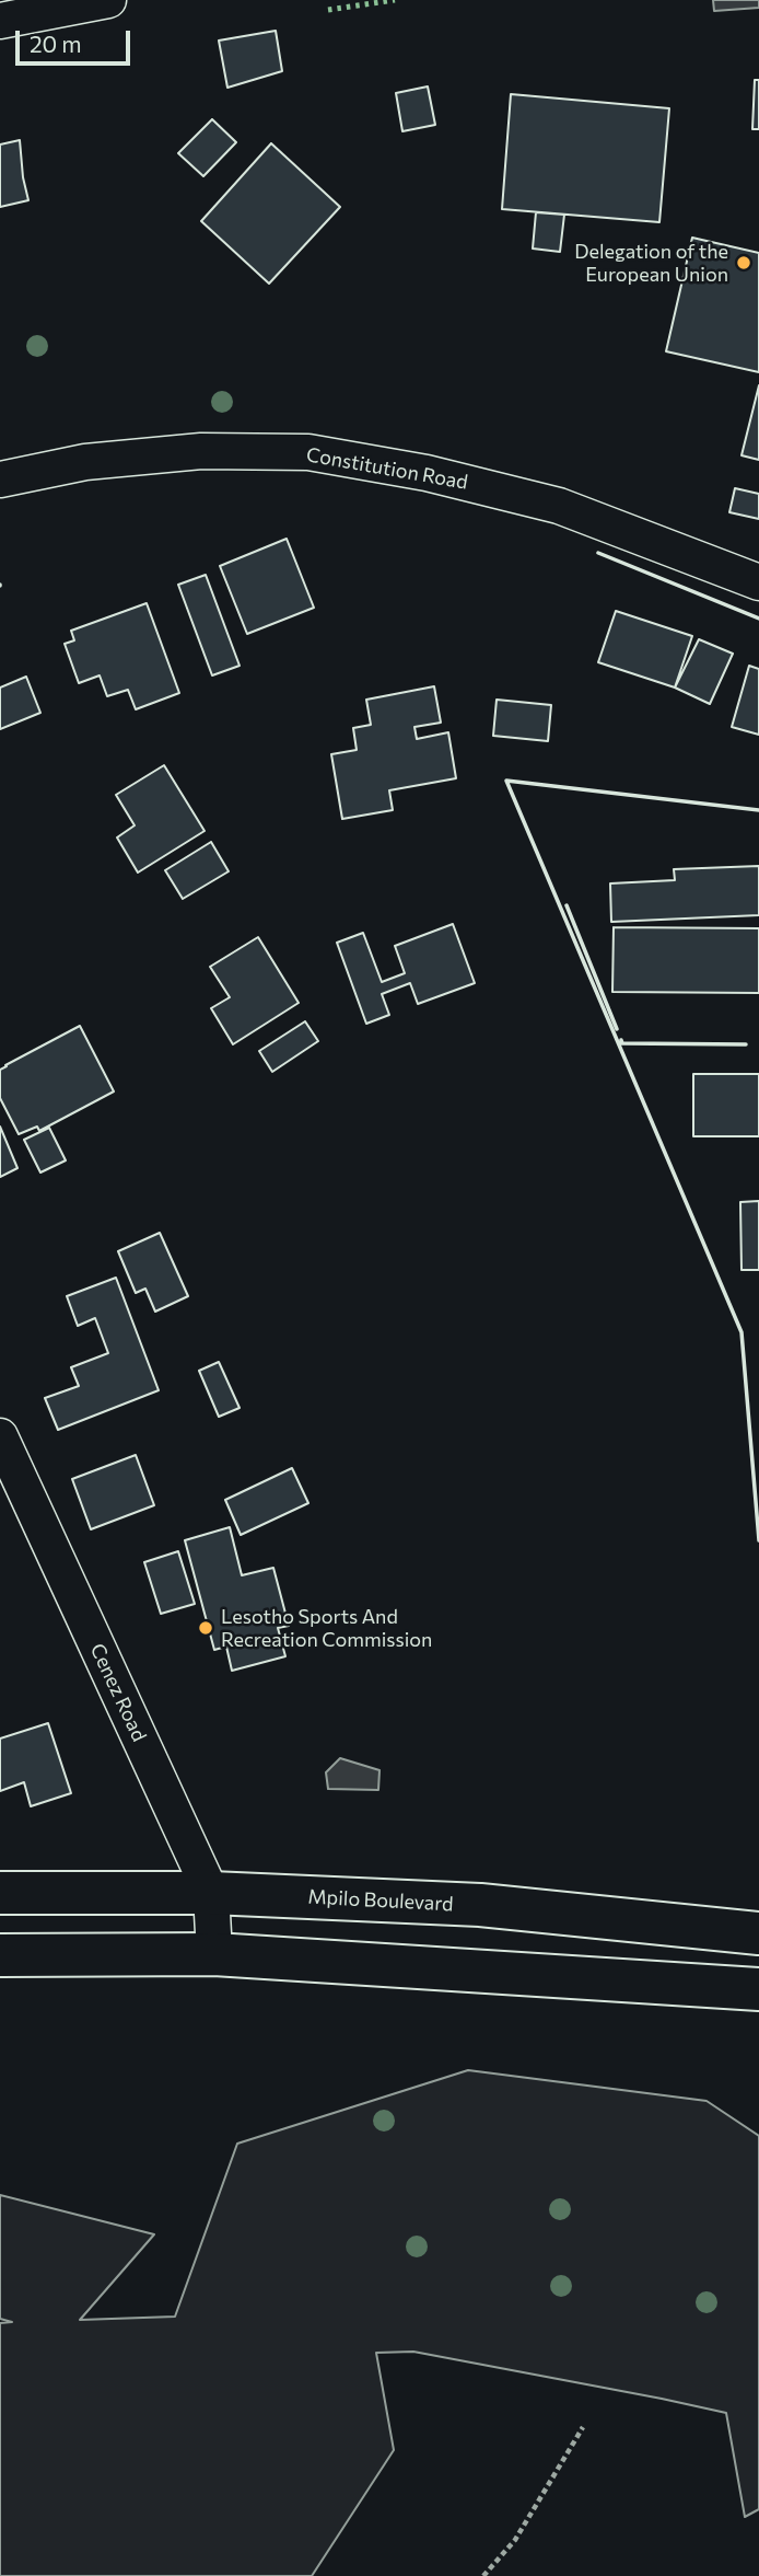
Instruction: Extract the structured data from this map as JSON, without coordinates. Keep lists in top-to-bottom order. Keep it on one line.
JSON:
{"streets":{"highway":["Mpilo Boulevard"],"street":["Constitution Road","Cenez Road"]},"crossings":[["Cenez Road","Mpilo Boulevard"]],"places":["Delegation of the European Union","Lesotho Sports And Recreation Commission"],"scale_bar":"20 m"}
